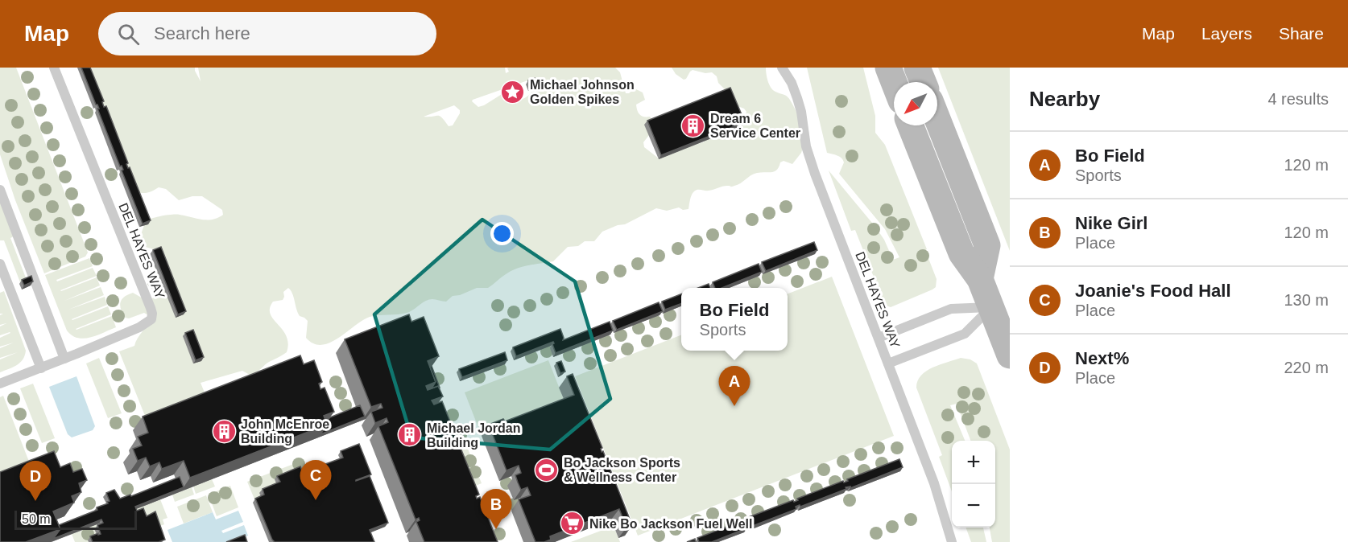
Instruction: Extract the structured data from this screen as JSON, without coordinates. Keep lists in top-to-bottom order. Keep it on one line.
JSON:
{"streets":{"lane":["DEL HAYES WAY"]},"places":{"place":["Michael Johnson Golden Spikes"],"building":["Dream 6 Service Center","John McEnroe Building","Michael Jordan Building"],"sports":["Bo Jackson Sports & Wellness Center"],"supermarket":["Nike Bo Jackson Fuel Well"]},"scale_bar":"50 m","north":"bottom left","page":{"header":"Map","search":"Search here","nav":["Map","Layers","Share"],"heading":["Nearby","4 results"],"list":[{"mark":"A","name":"Bo Field","note":"Sports","value":"120 m"},{"mark":"B","name":"Nike Girl","note":"Place","value":"120 m"},{"mark":"C","name":"Joanie's Food Hall","note":"Place","value":"130 m"},{"mark":"D","name":"Next%","note":"Place","value":"220 m"}],"popup":["Bo Field","Sports"],"pins":["A","C","D","B"],"map_buttons":["+","−"],"scale":"50 m"}}
